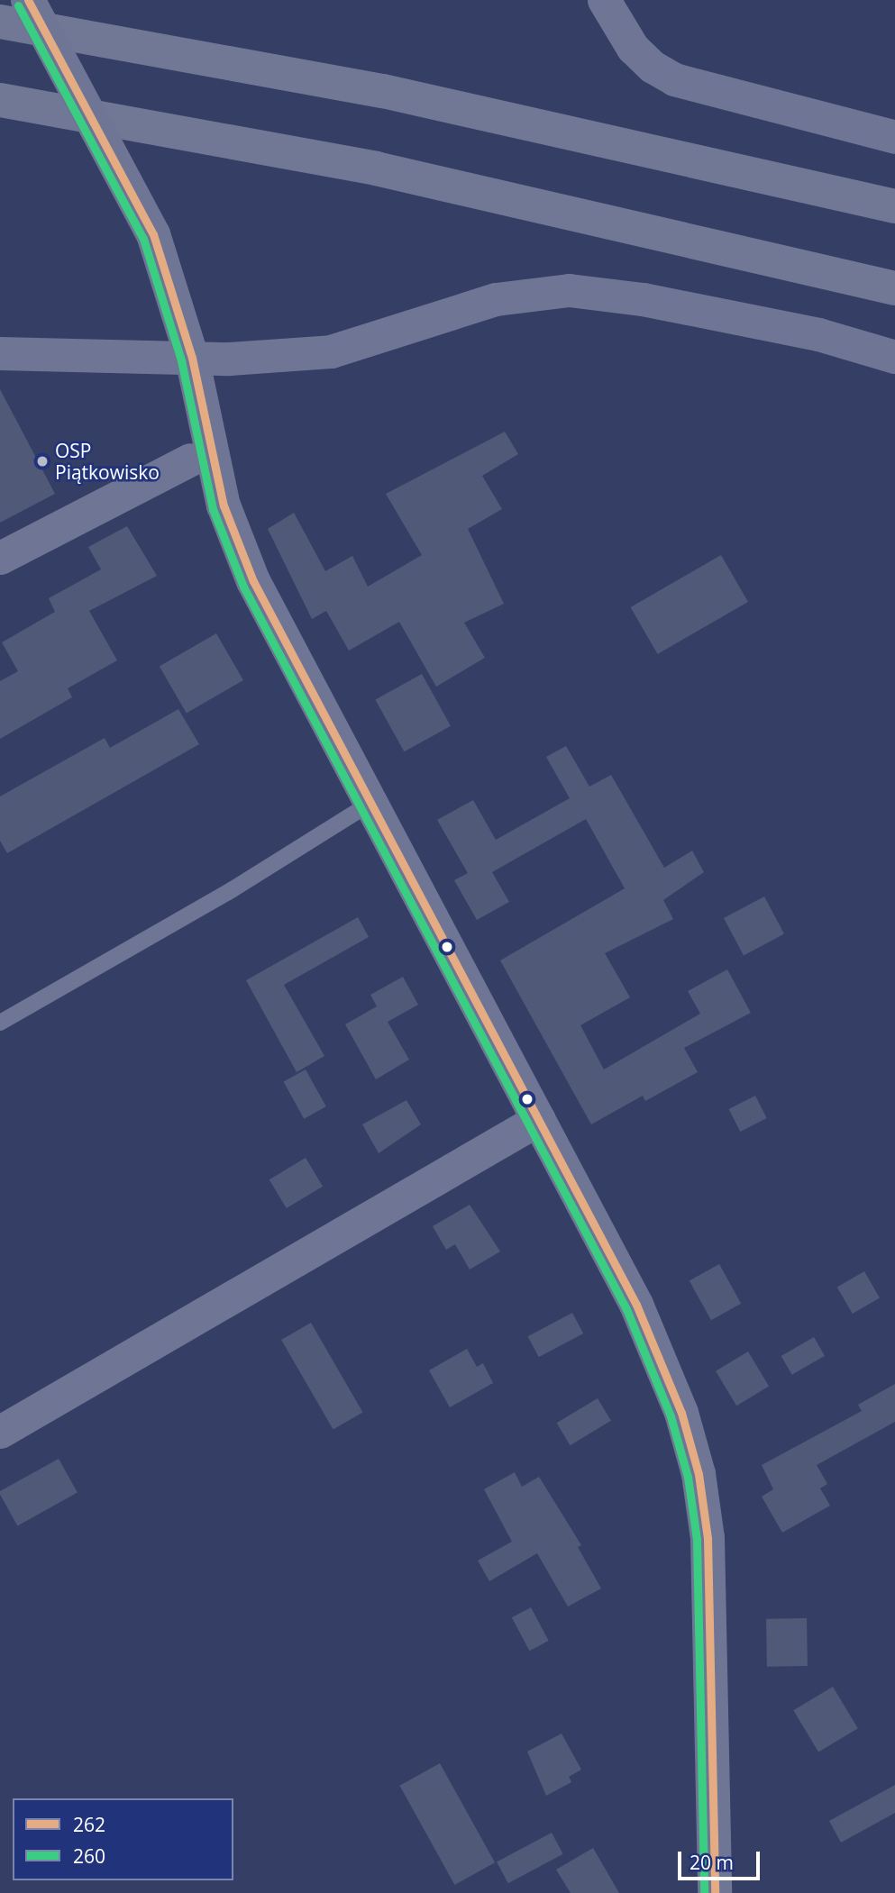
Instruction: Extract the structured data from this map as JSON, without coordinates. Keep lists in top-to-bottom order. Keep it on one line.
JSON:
{"places":["OSP Piątkowisko"],"lines":["transit line 262","transit line 260"],"legend":["262","260"],"scale_bar":"20 m"}
